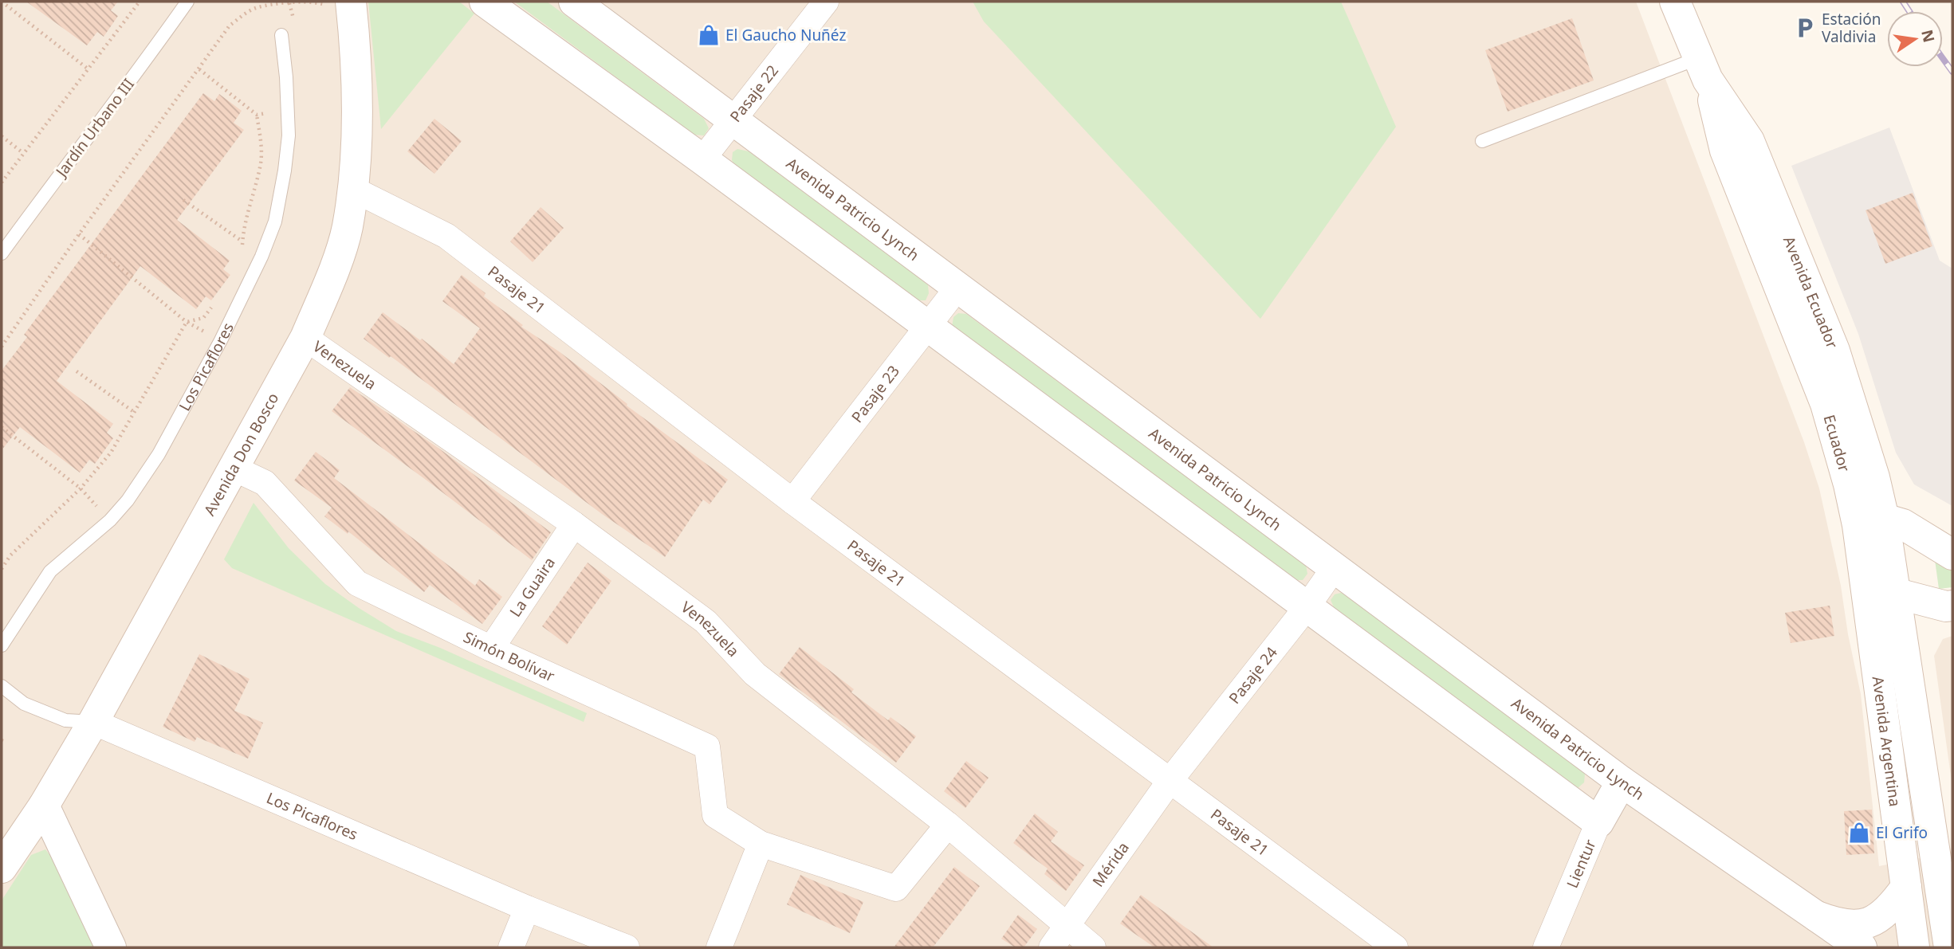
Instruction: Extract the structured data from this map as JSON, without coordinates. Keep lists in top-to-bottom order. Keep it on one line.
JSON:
{"streets":{"main road":["Avenida Patricio Lynch","Avenida Ecuador","Ecuador","Avenida Don Bosco","Avenida Argentina","Lientur"],"street":["Pasaje 22","Pasaje 21","Venezuela","Los Picaflores","Pasaje 23","La Guaira","Simón Bolívar","Pasaje 24","Mérida"],"lane":["Jardín Urbano III"]},"crossings":[["Pasaje 22","Avenida Patricio Lynch"],["Avenida Patricio Lynch","Pasaje 23"],["Avenida Patricio Lynch","Pasaje 24"],["Avenida Patricio Lynch","Lientur"],["Pasaje 21","Pasaje 23"],["Pasaje 21","Avenida Don Bosco"],["Pasaje 21","Pasaje 24"],["Pasaje 21","Mérida"],["Avenida Ecuador","Ecuador"],["Venezuela","Avenida Don Bosco"],["Venezuela","La Guaira"],["Venezuela","Simón Bolívar"],["Venezuela","Mérida"],["Los Picaflores","Avenida Don Bosco"],["Ecuador","Avenida Argentina"],["Avenida Don Bosco","Simón Bolívar"],["La Guaira","Simón Bolívar"],["Pasaje 24","Mérida"]],"places":{"parking":["Estación Valdivia"],"shop":["El Gaucho Nuñéz","El Grifo"]},"north":"right"}
